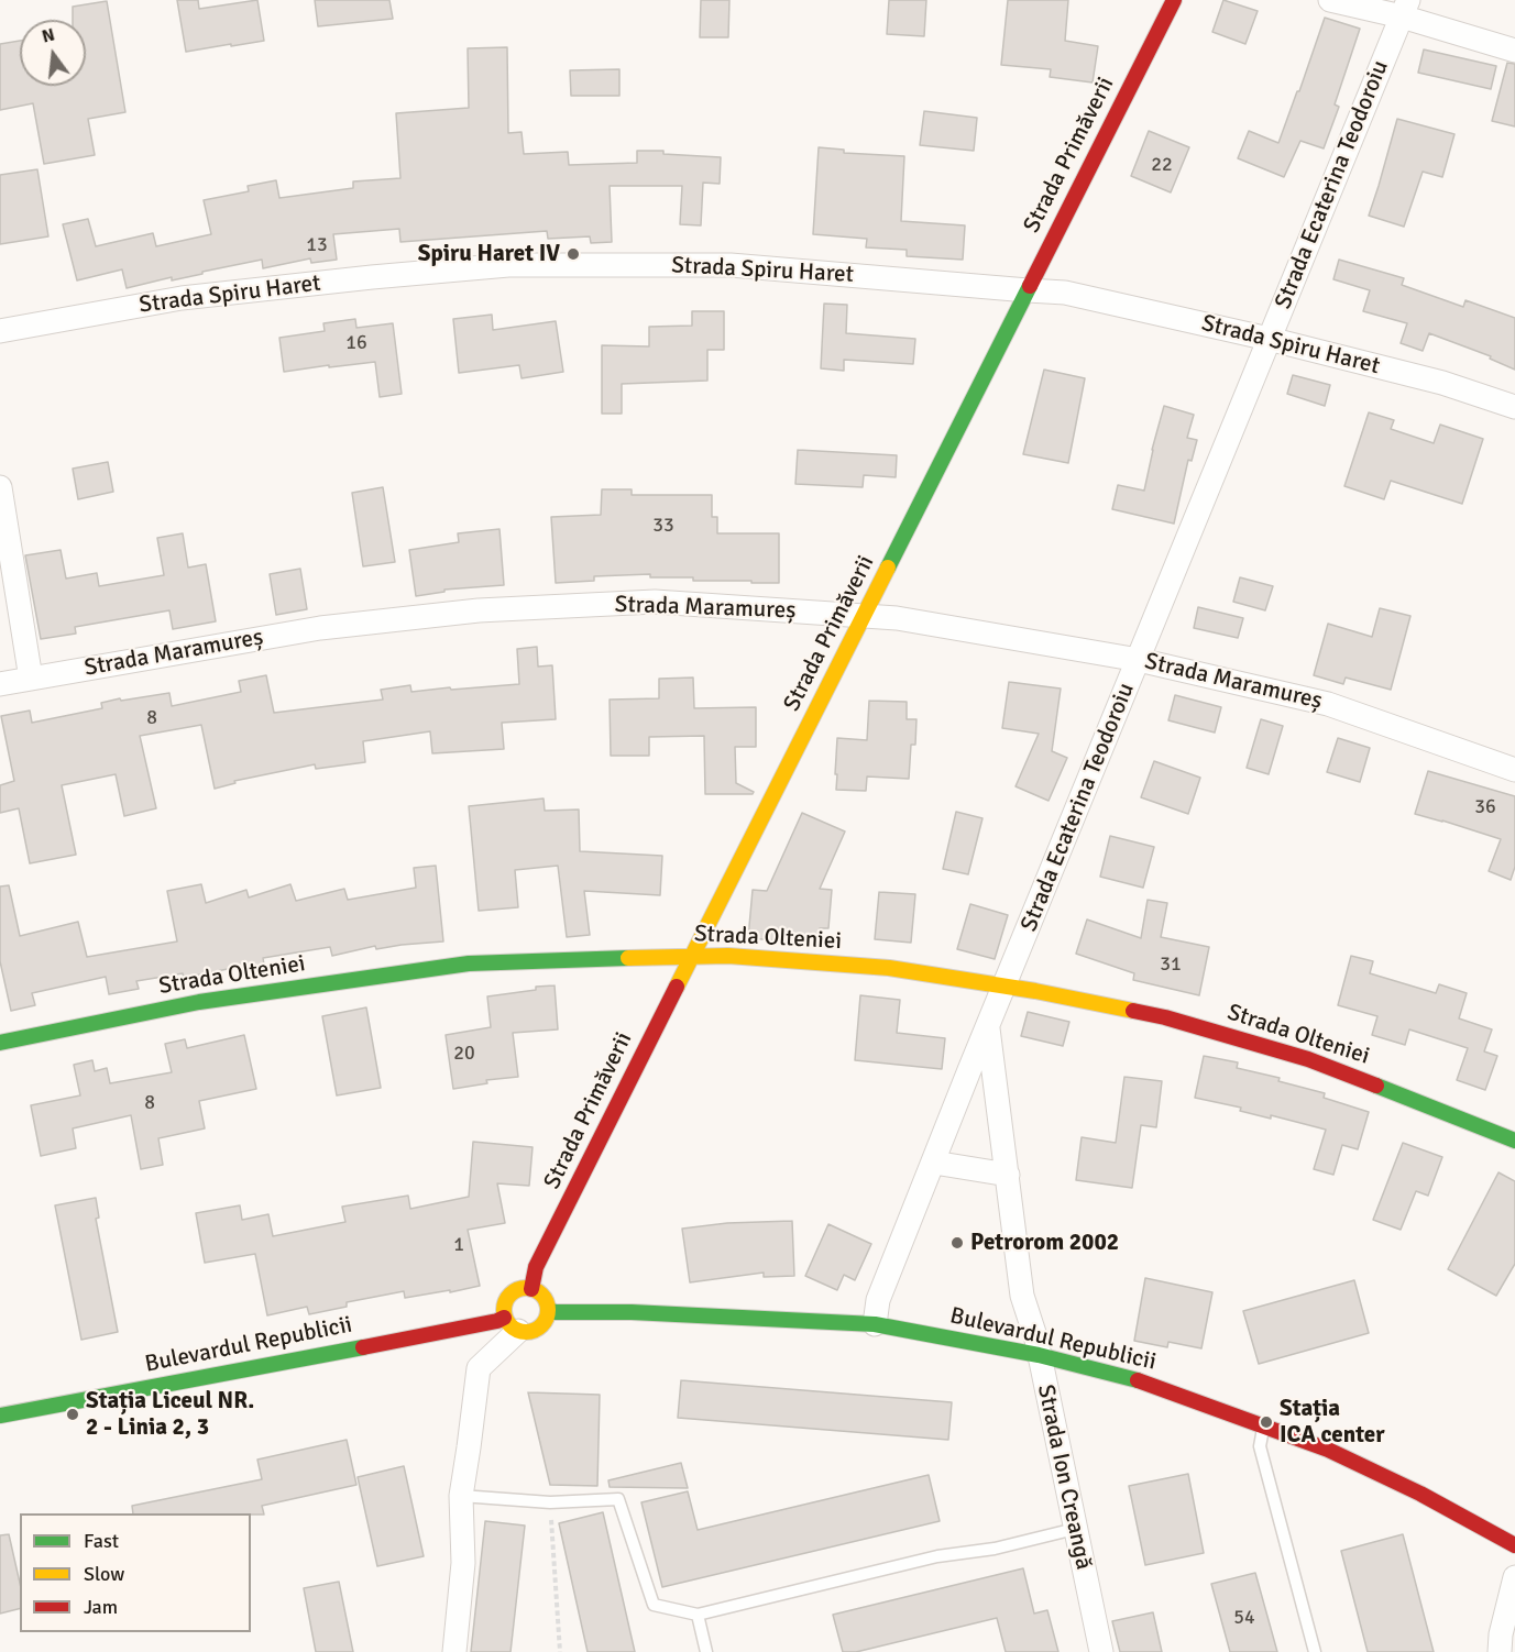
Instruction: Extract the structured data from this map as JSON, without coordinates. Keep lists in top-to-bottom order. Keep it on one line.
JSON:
{"streets":{"main road":["Strada Primăverii","Strada Olteniei","Bulevardul Republicii"],"street":["Strada Ecaterina Teodoroiu","Strada Spiru Haret","Strada Maramureș","Strada Ion Creangă"]},"crossings":[["Strada Primăverii","Strada Spiru Haret"],["Strada Primăverii","Strada Maramureș"],["Strada Primăverii","Strada Olteniei"],["Strada Primăverii","Bulevardul Republicii"],["Strada Ecaterina Teodoroiu","Strada Spiru Haret"],["Strada Ecaterina Teodoroiu","Strada Maramureș"],["Strada Ecaterina Teodoroiu","Strada Olteniei"],["Strada Ecaterina Teodoroiu","Bulevardul Republicii"],["Strada Ecaterina Teodoroiu","Strada Ion Creangă"],["Bulevardul Republicii","Strada Ion Creangă"]],"places":["Spiru Haret IV","Petrorom 2002","Stația Liceul NR. 2 - Linia 2, 3","Stația ICA center"],"house_numbers":["22","13","16","33","8","36","31","20","8","1","54"],"legend":["Fast","Slow","Jam"],"north":"top"}
